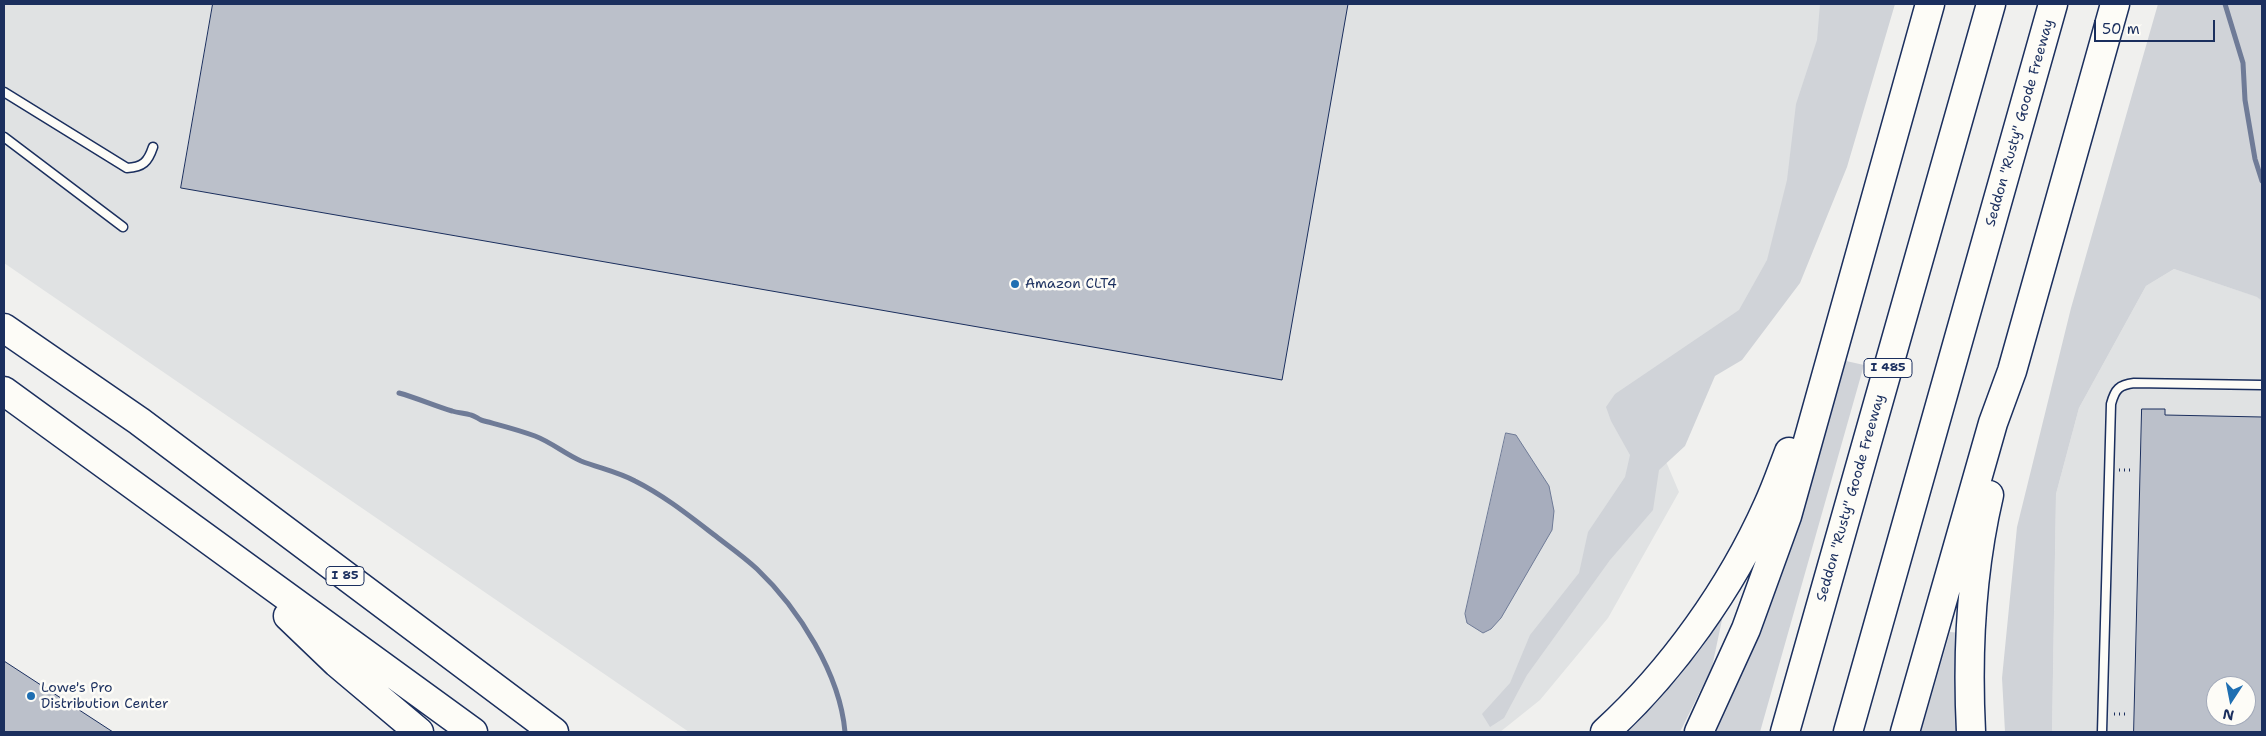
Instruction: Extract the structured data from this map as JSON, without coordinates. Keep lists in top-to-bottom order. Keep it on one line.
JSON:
{"streets":{"highway":["Seddon \"Rusty\" Goode Freeway","I 485","I 85"]},"places":["Amazon CLT4","Lowe's Pro Distribution Center"],"scale_bar":"50 m","north":"bottom"}
